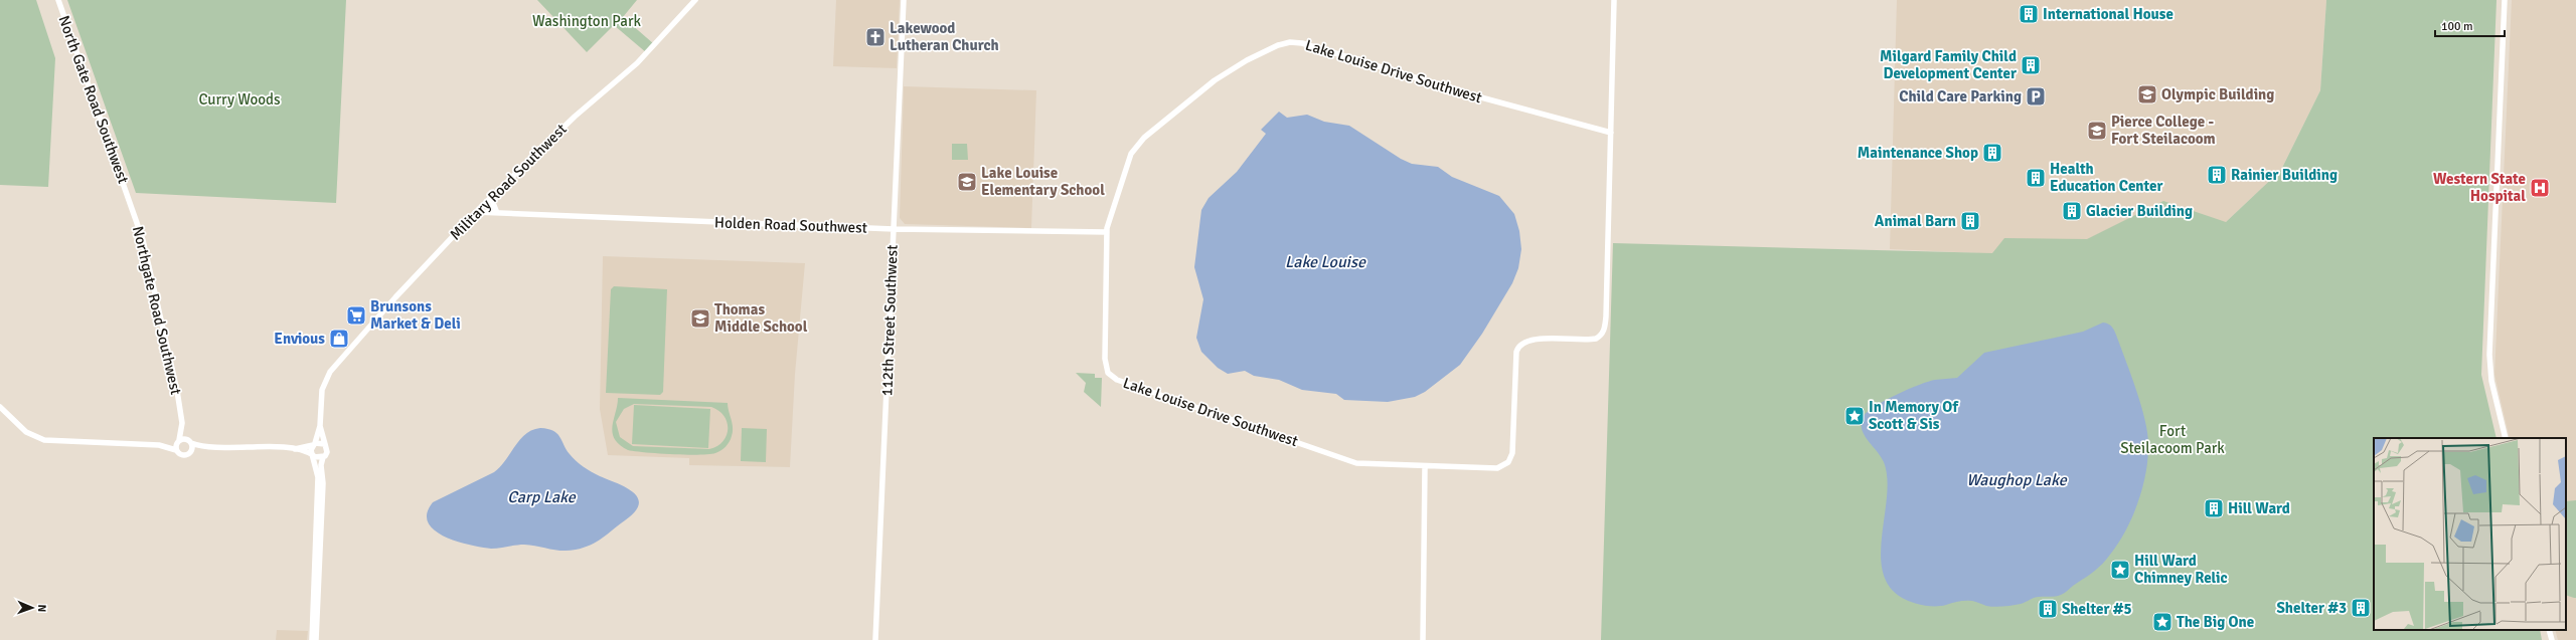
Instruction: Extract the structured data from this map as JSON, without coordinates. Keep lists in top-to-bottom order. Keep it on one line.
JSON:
{"streets":{"street":["Lake Louise Drive Southwest","North Gate Road Southwest","Military Road Southwest","Holden Road Southwest","Northgate Road Southwest","112th Street Southwest"]},"crossings":[["Lake Louise Drive Southwest","Holden Road Southwest"],["North Gate Road Southwest","Northgate Road Southwest"],["Military Road Southwest","Holden Road Southwest"],["Holden Road Southwest","112th Street Southwest"]],"water":["Lake Louise","Waughop Lake","Carp Lake"],"parks":["Washington Park","Curry Woods","Fort Steilacoom Park"],"places":{"building":["International House","Milgard Family Child Development Center","Maintenance Shop","Rainier Building","Health Education Center","Glacier Building","Animal Barn","Hill Ward","Shelter #3","Shelter #5"],"church":["Lakewood Lutheran Church"],"school or university":["Olympic Building","Pierce College - Fort Steilacoom","Lake Louise Elementary School","Thomas Middle School"],"parking":["Child Care Parking"],"hospital":["Western State Hospital"],"supermarket":["Brunsons Market & Deli"],"shop":["Envious"],"place":["In Memory Of Scott & Sis","Hill Ward Chimney Relic","The Big One"]},"scale_bar":"100 m","north":"right"}
